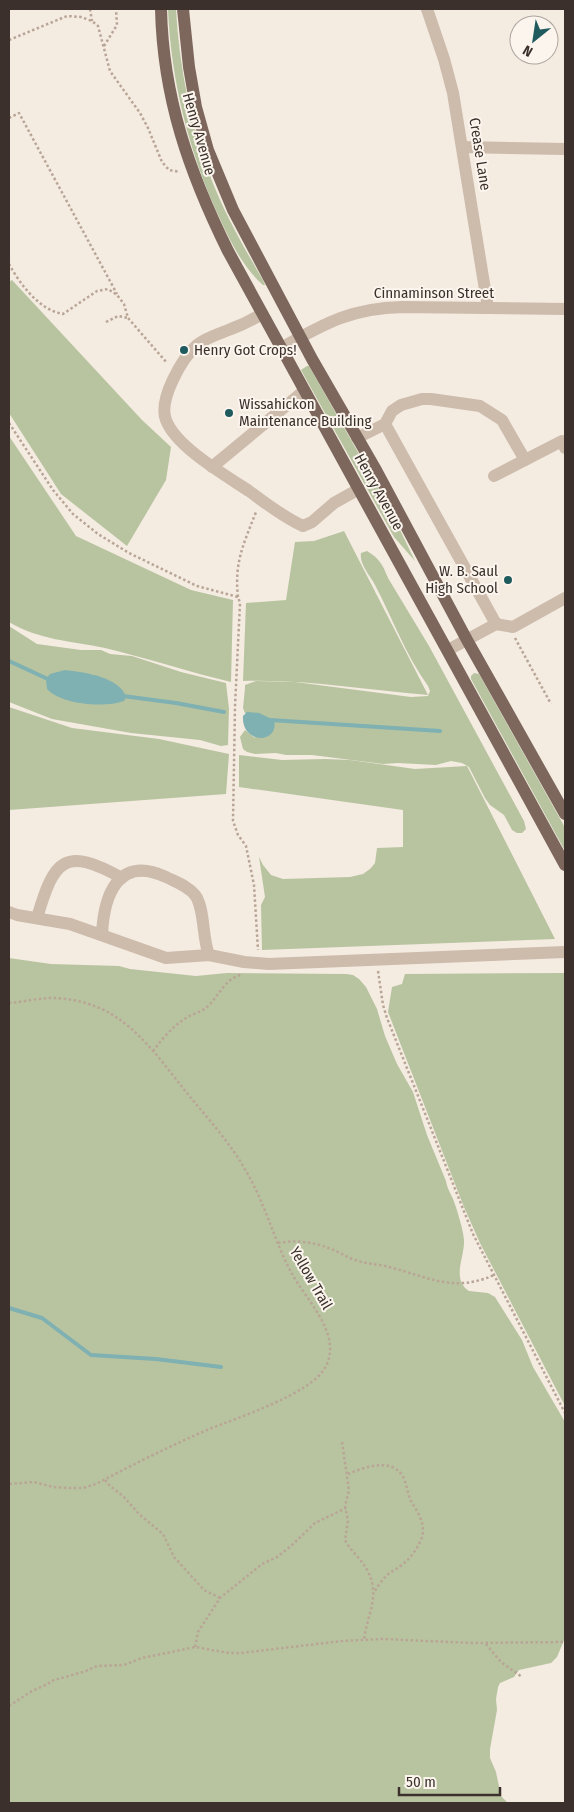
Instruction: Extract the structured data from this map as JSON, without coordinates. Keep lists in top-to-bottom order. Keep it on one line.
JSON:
{"streets":{"main road":["Henry Avenue"],"street":["Crease Lane","Cinnaminson Street"],"path":["Yellow Trail"]},"crossings":[["Henry Avenue","Cinnaminson Street"],["Crease Lane","Cinnaminson Street"]],"places":["Henry Got Crops!","Wissahickon Maintenance Building","W. B. Saul High School"],"scale_bar":"50 m","north":"bottom left"}
